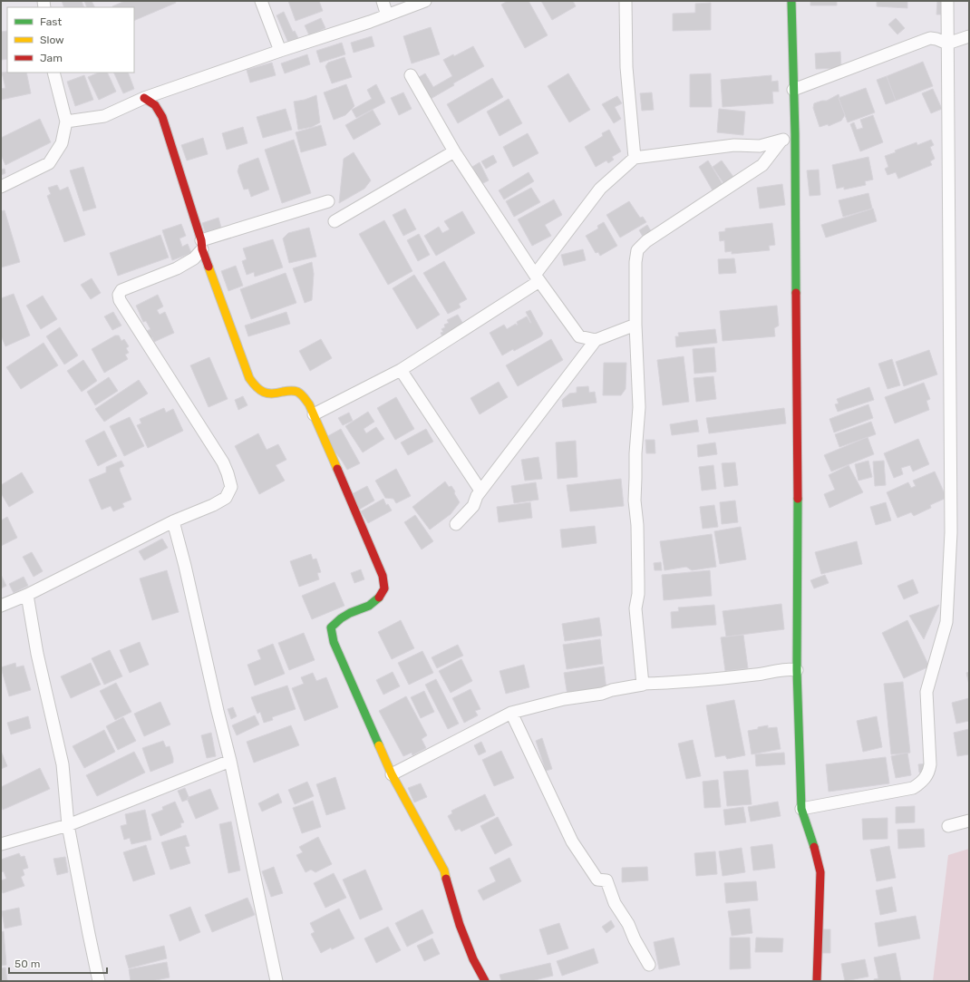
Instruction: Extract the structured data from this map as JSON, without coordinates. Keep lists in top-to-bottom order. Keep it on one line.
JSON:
{"legend":["Fast","Slow","Jam"],"scale_bar":"50 m"}
